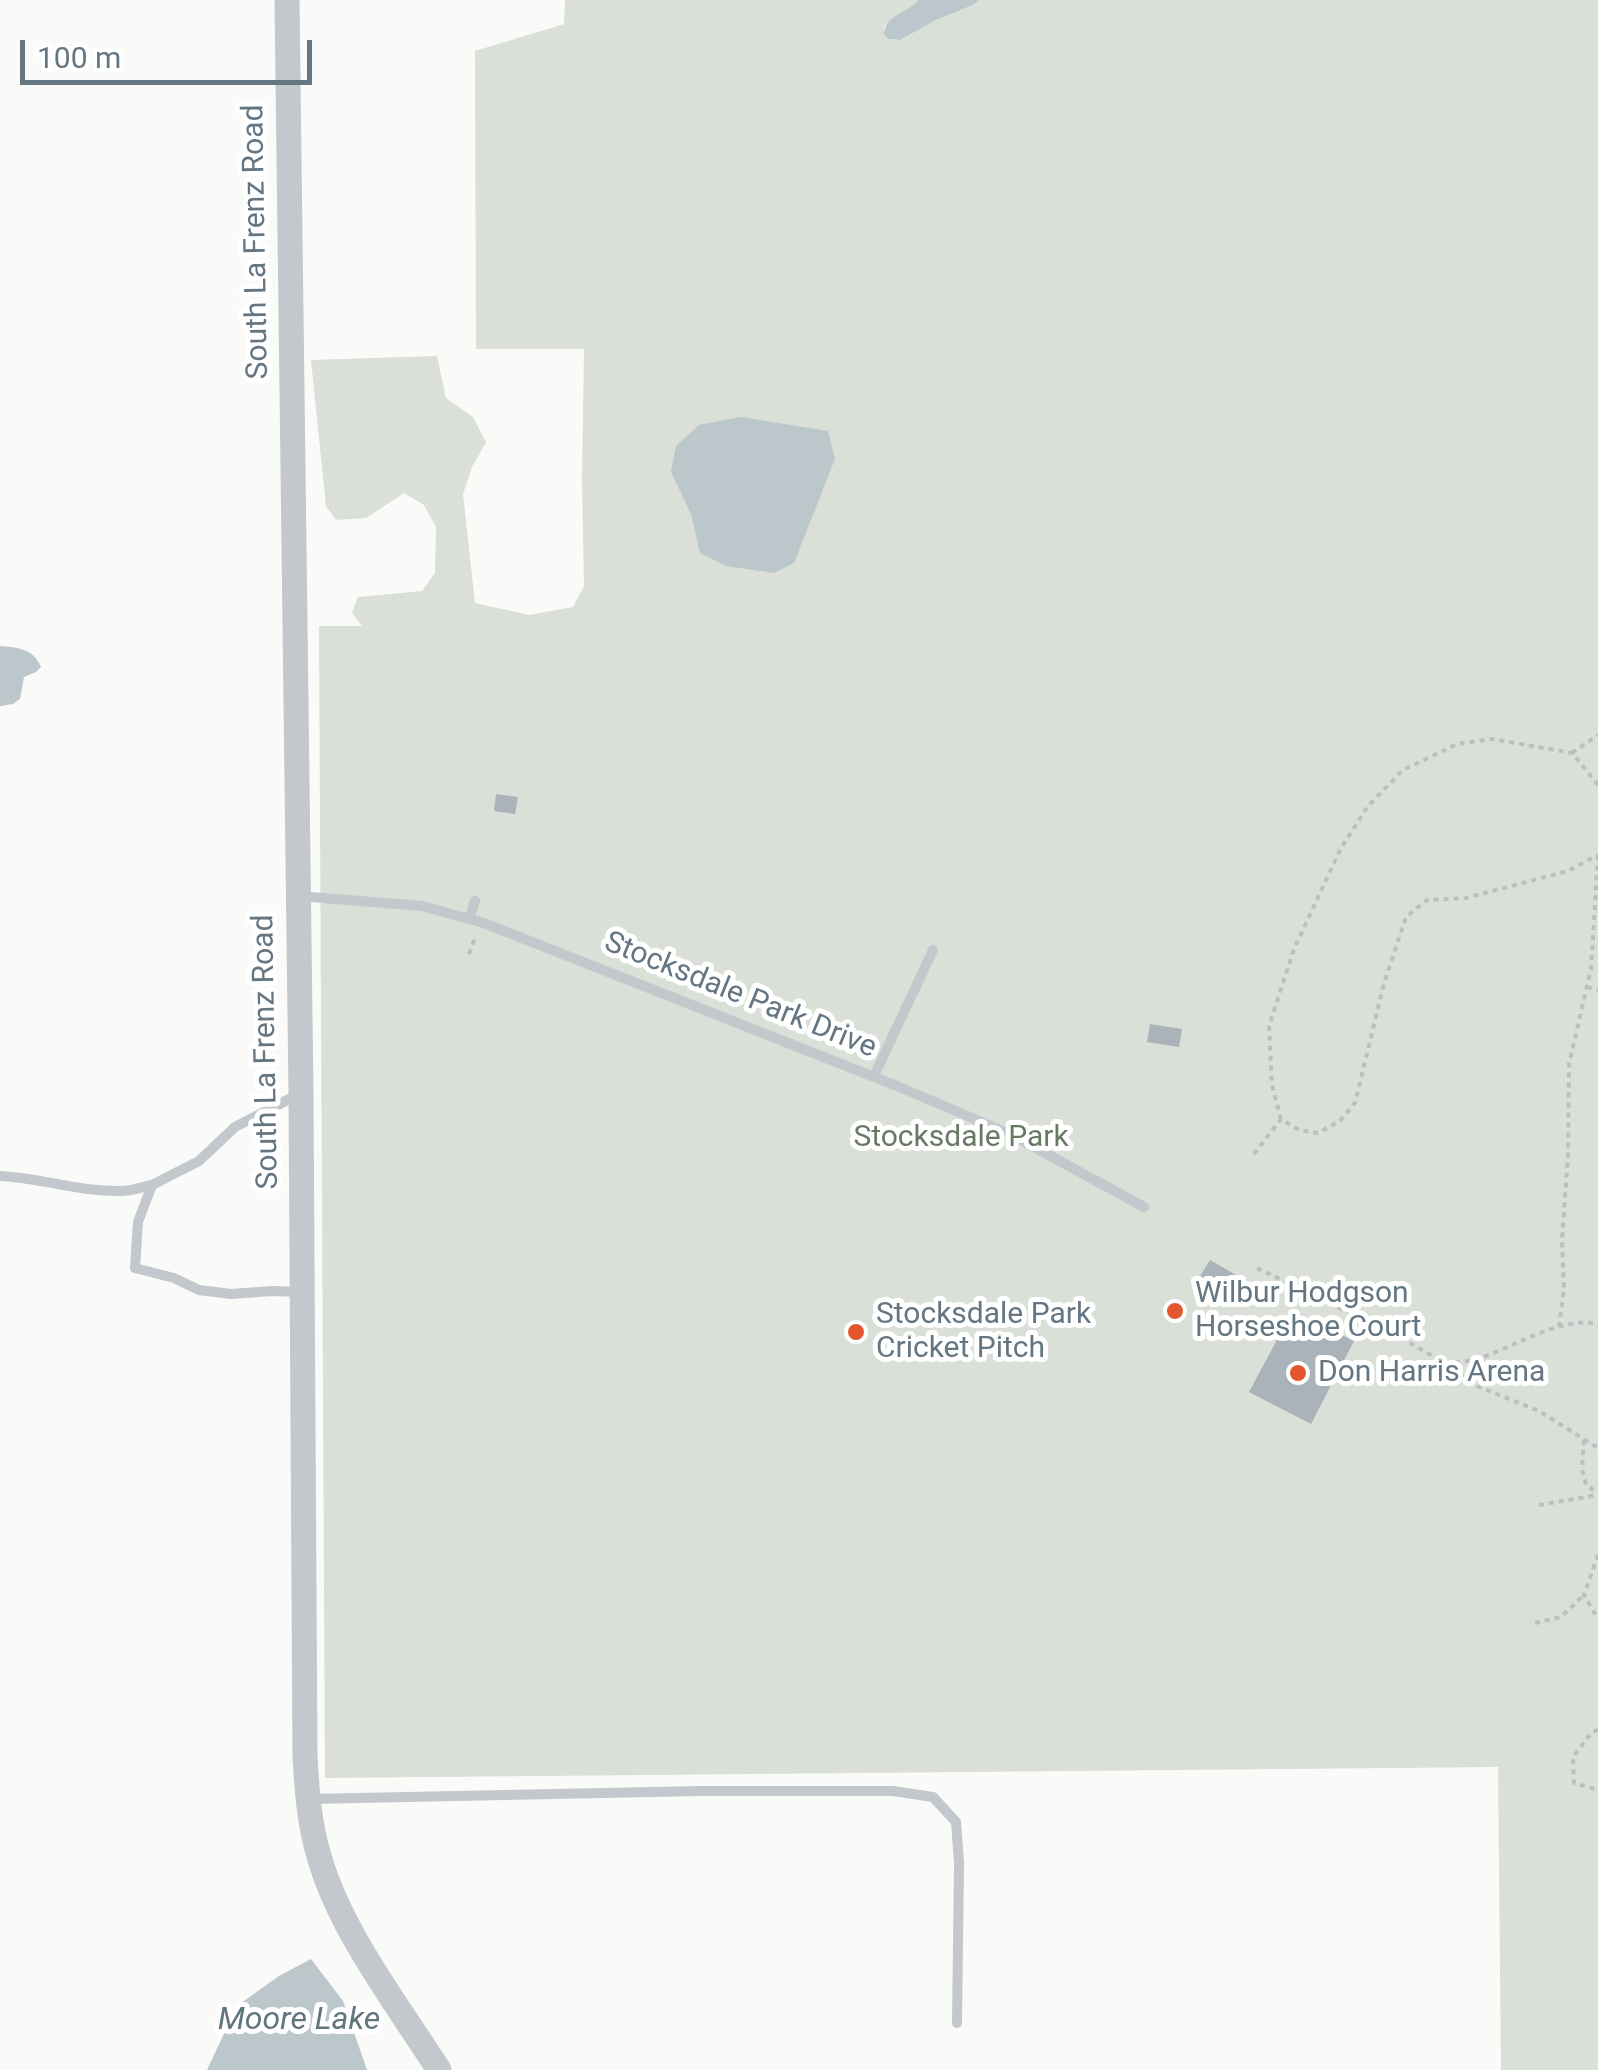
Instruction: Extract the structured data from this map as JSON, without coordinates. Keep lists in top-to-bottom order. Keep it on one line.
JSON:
{"streets":{"street":["South La Frenz Road"],"lane":["Stocksdale Park Drive"]},"crossings":[["South La Frenz Road","Stocksdale Park Drive"]],"water":["Moore Lake"],"parks":["Stocksdale Park"],"places":["Wilbur Hodgson Horseshoe Court","Stocksdale Park Cricket Pitch","Don Harris Arena"],"scale_bar":"100 m"}
